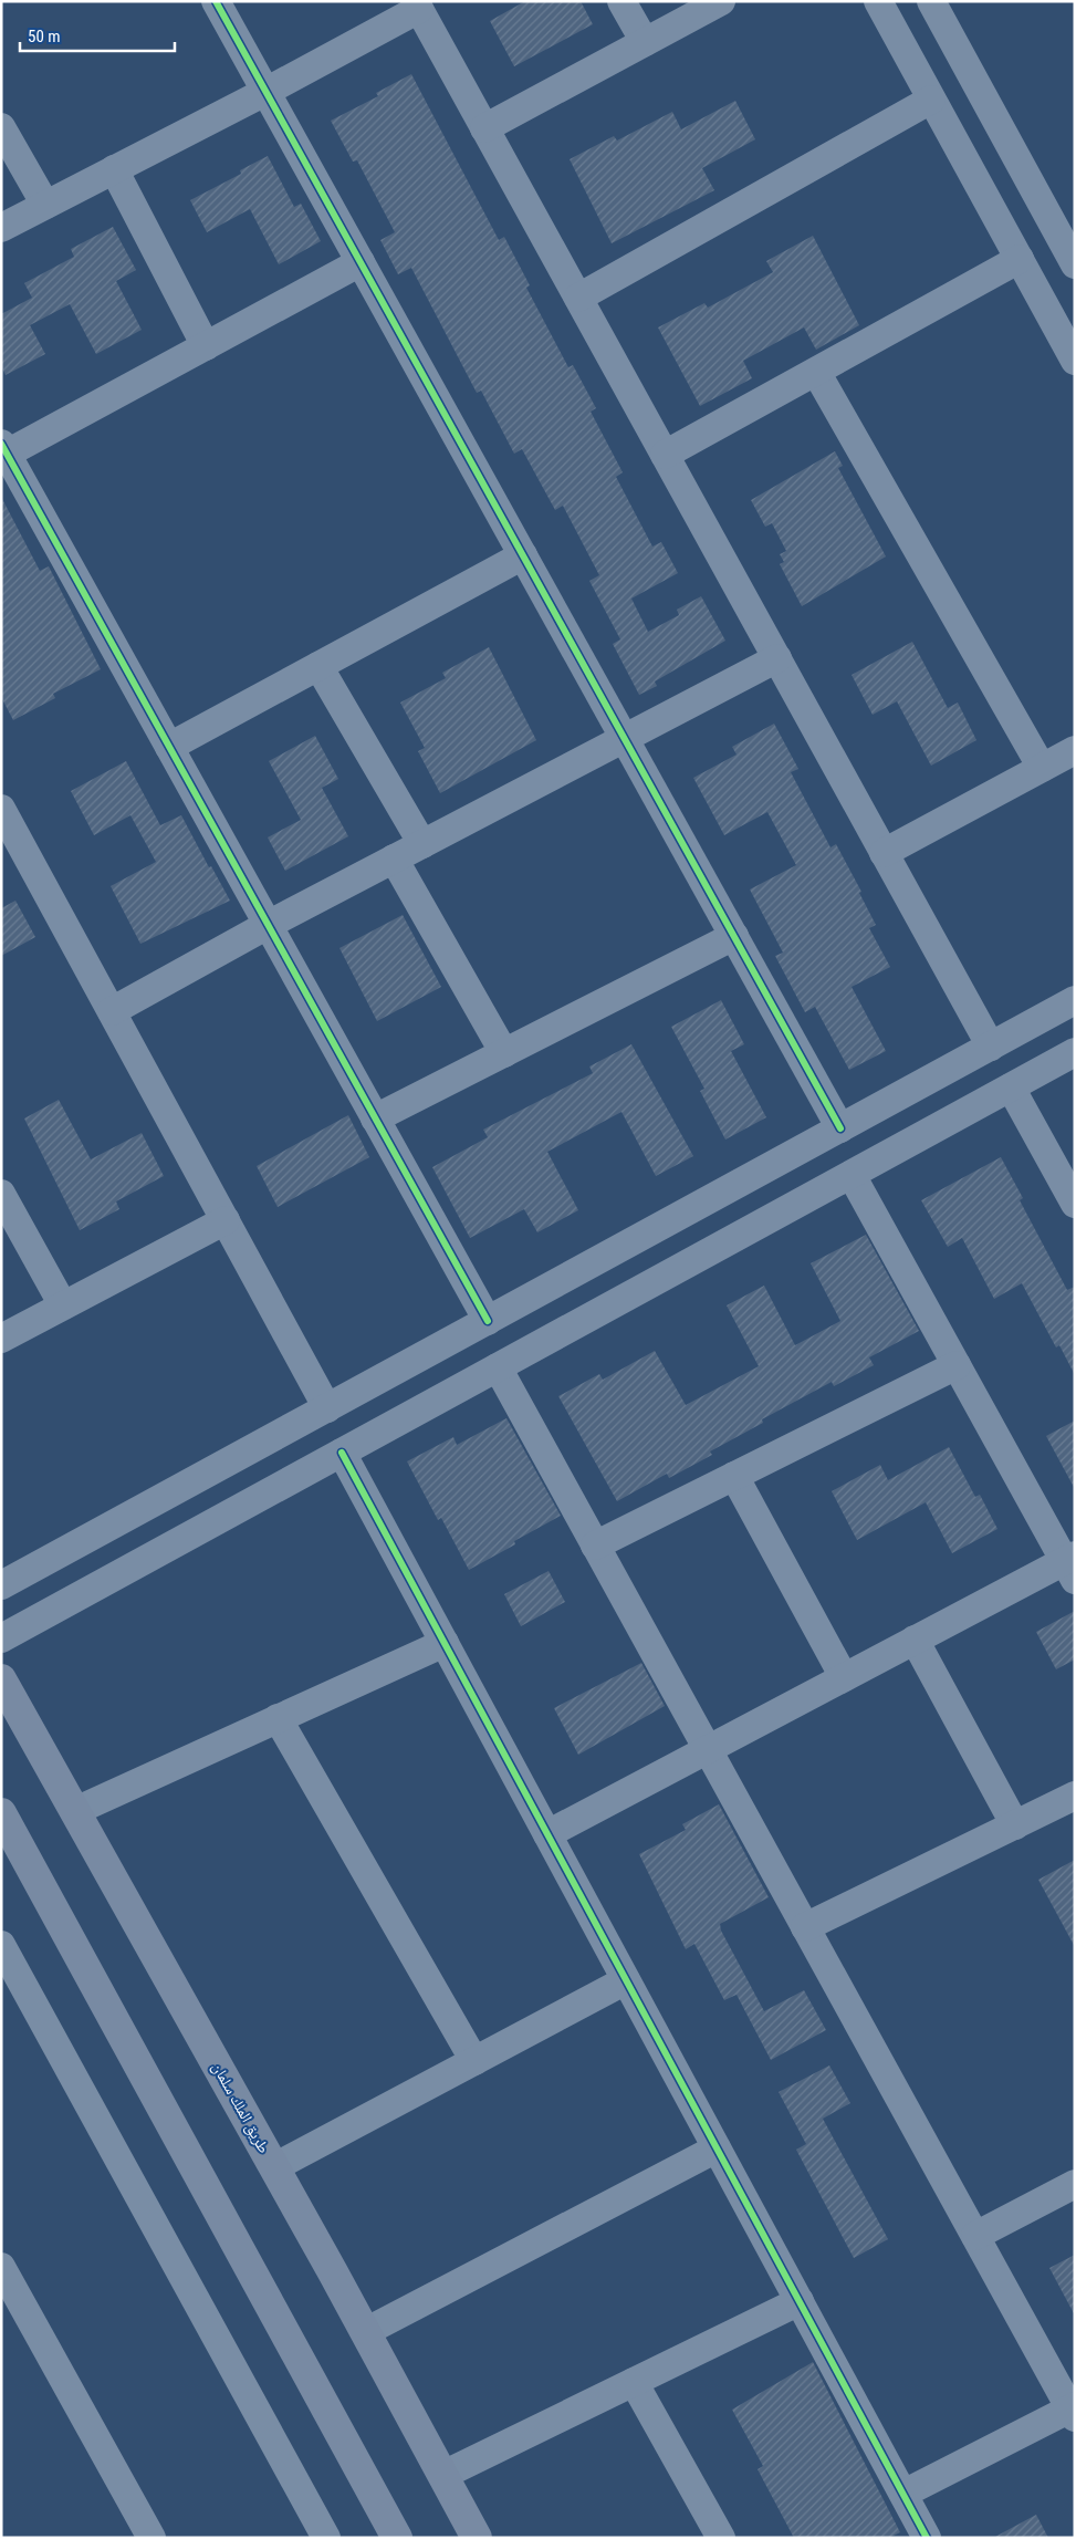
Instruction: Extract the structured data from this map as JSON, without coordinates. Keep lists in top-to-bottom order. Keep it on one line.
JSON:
{"streets":{"main road":["طريق الملك سلمان"]},"scale_bar":"50 m"}
